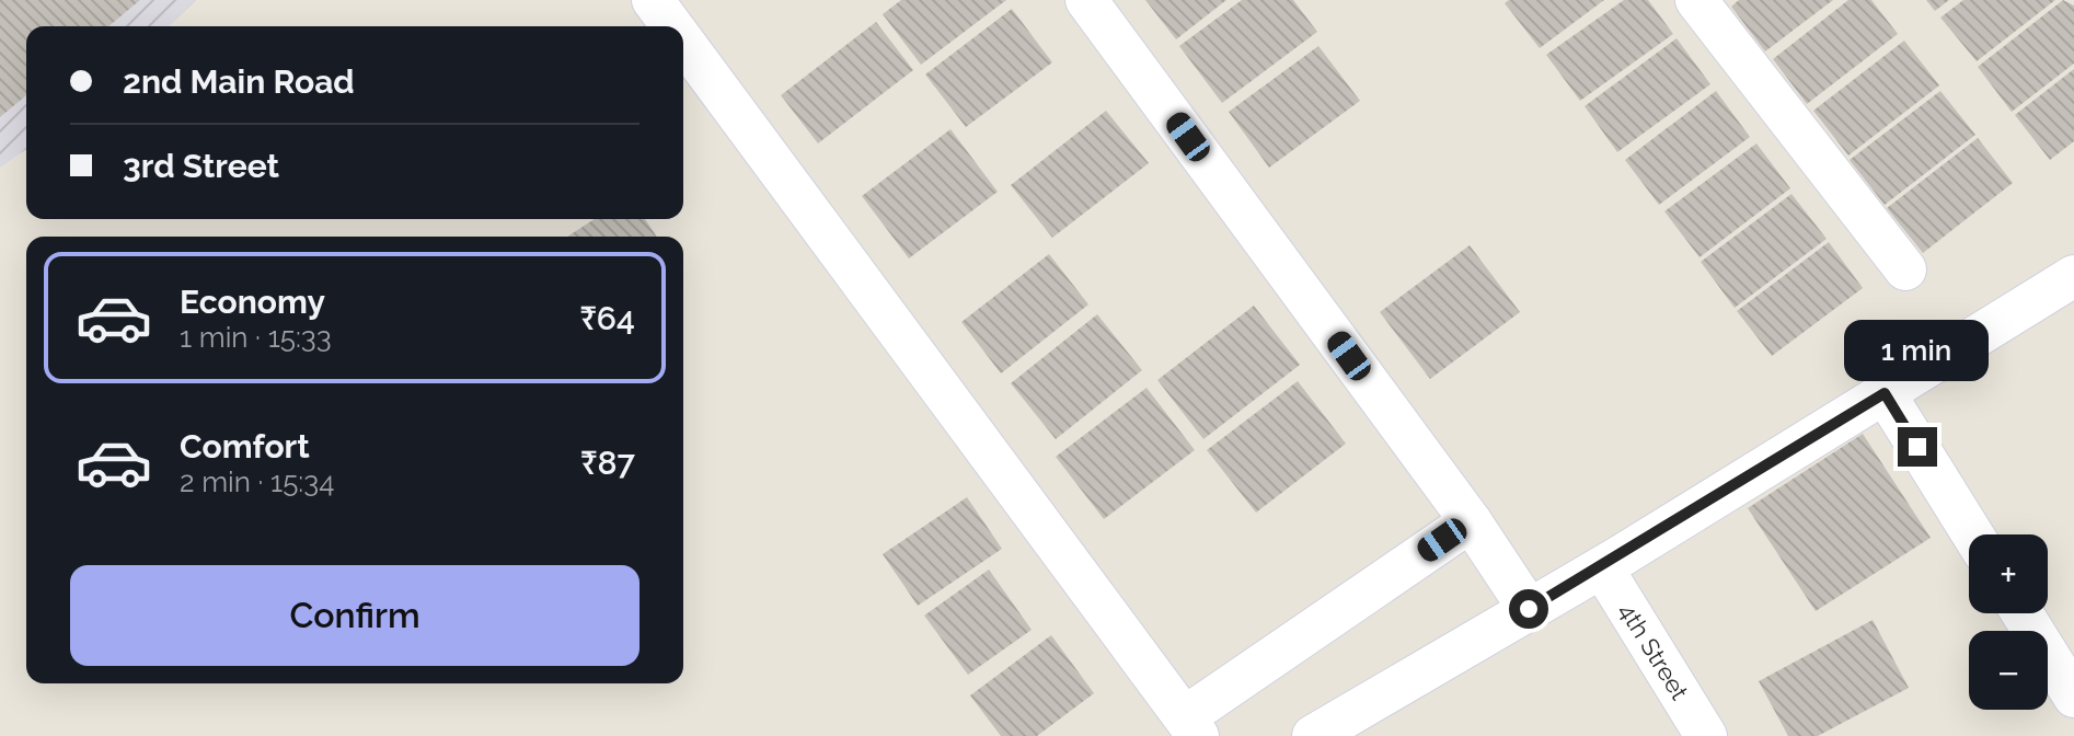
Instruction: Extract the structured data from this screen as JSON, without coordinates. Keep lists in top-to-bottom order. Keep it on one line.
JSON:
{"streets":{"street":["4th Street"]},"page":{"banner":["2nd Main Road","3rd Street"],"list":[{"name":"Economy","note":"1 min · 15:33","value":"₹64"},{"name":"Comfort","note":"2 min · 15:34","value":"₹87"}],"bubble":"1 min","map_buttons":["+","−"],"buttons":"Confirm"}}
